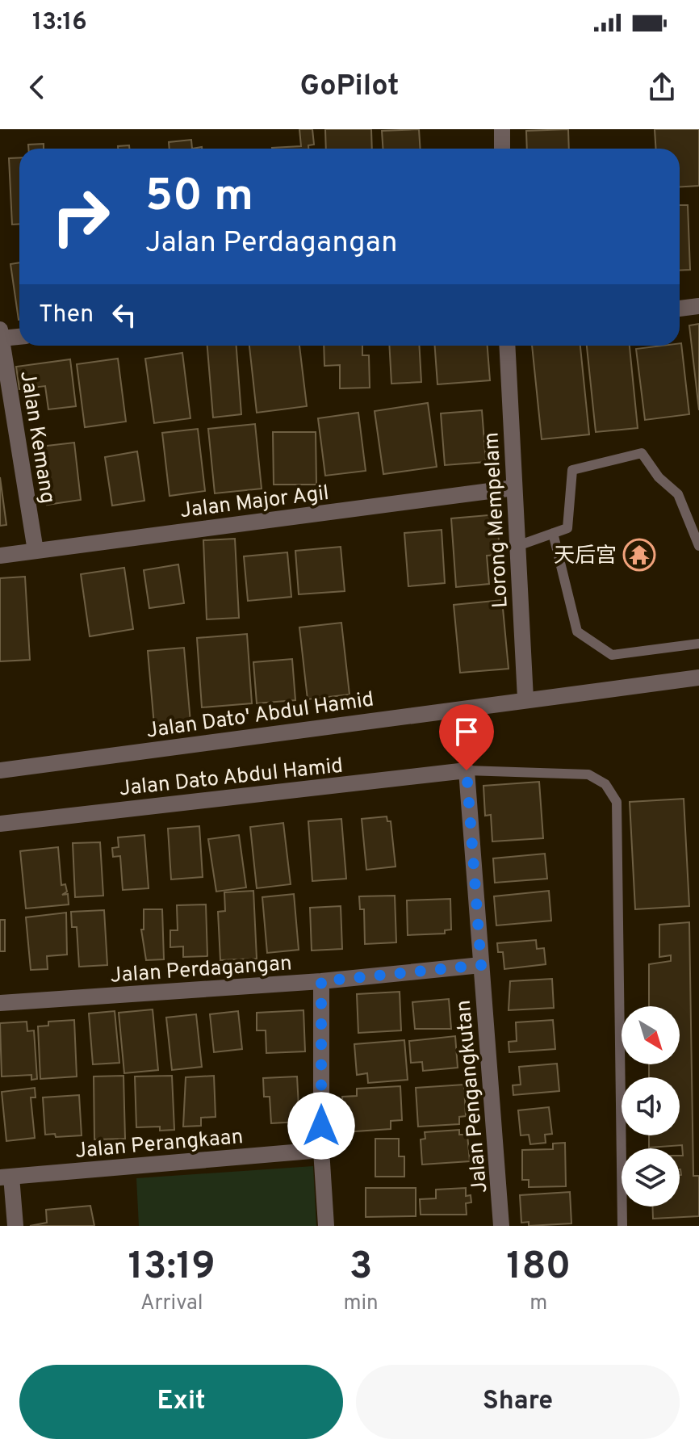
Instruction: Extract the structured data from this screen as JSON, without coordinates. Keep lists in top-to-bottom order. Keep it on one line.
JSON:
{"streets":{"street":["Jalan Kemang","Jalan Major Agil","Lorong Mempelam","Jalan Dato' Abdul Hamid","Jalan Dato Abdul Hamid","Jalan Perdagangan","Jalan Pengangkutan","Jalan Perangkaan"]},"crossings":[["Jalan Kemang","Jalan Major Agil"],["Jalan Major Agil","Lorong Mempelam"],["Lorong Mempelam","Jalan Dato' Abdul Hamid"],["Jalan Dato Abdul Hamid","Jalan Pengangkutan"],["Jalan Perdagangan","Jalan Pengangkutan"]],"places":{"temple":["天后宫"]},"north":"bottom right","page":{"status":"13:16","header":"GoPilot","turn":["50 m","Jalan Perdagangan"],"then":"Then","eta":["13:19","Arrival","3","min","180","m"],"buttons":["Exit","Share"]}}
